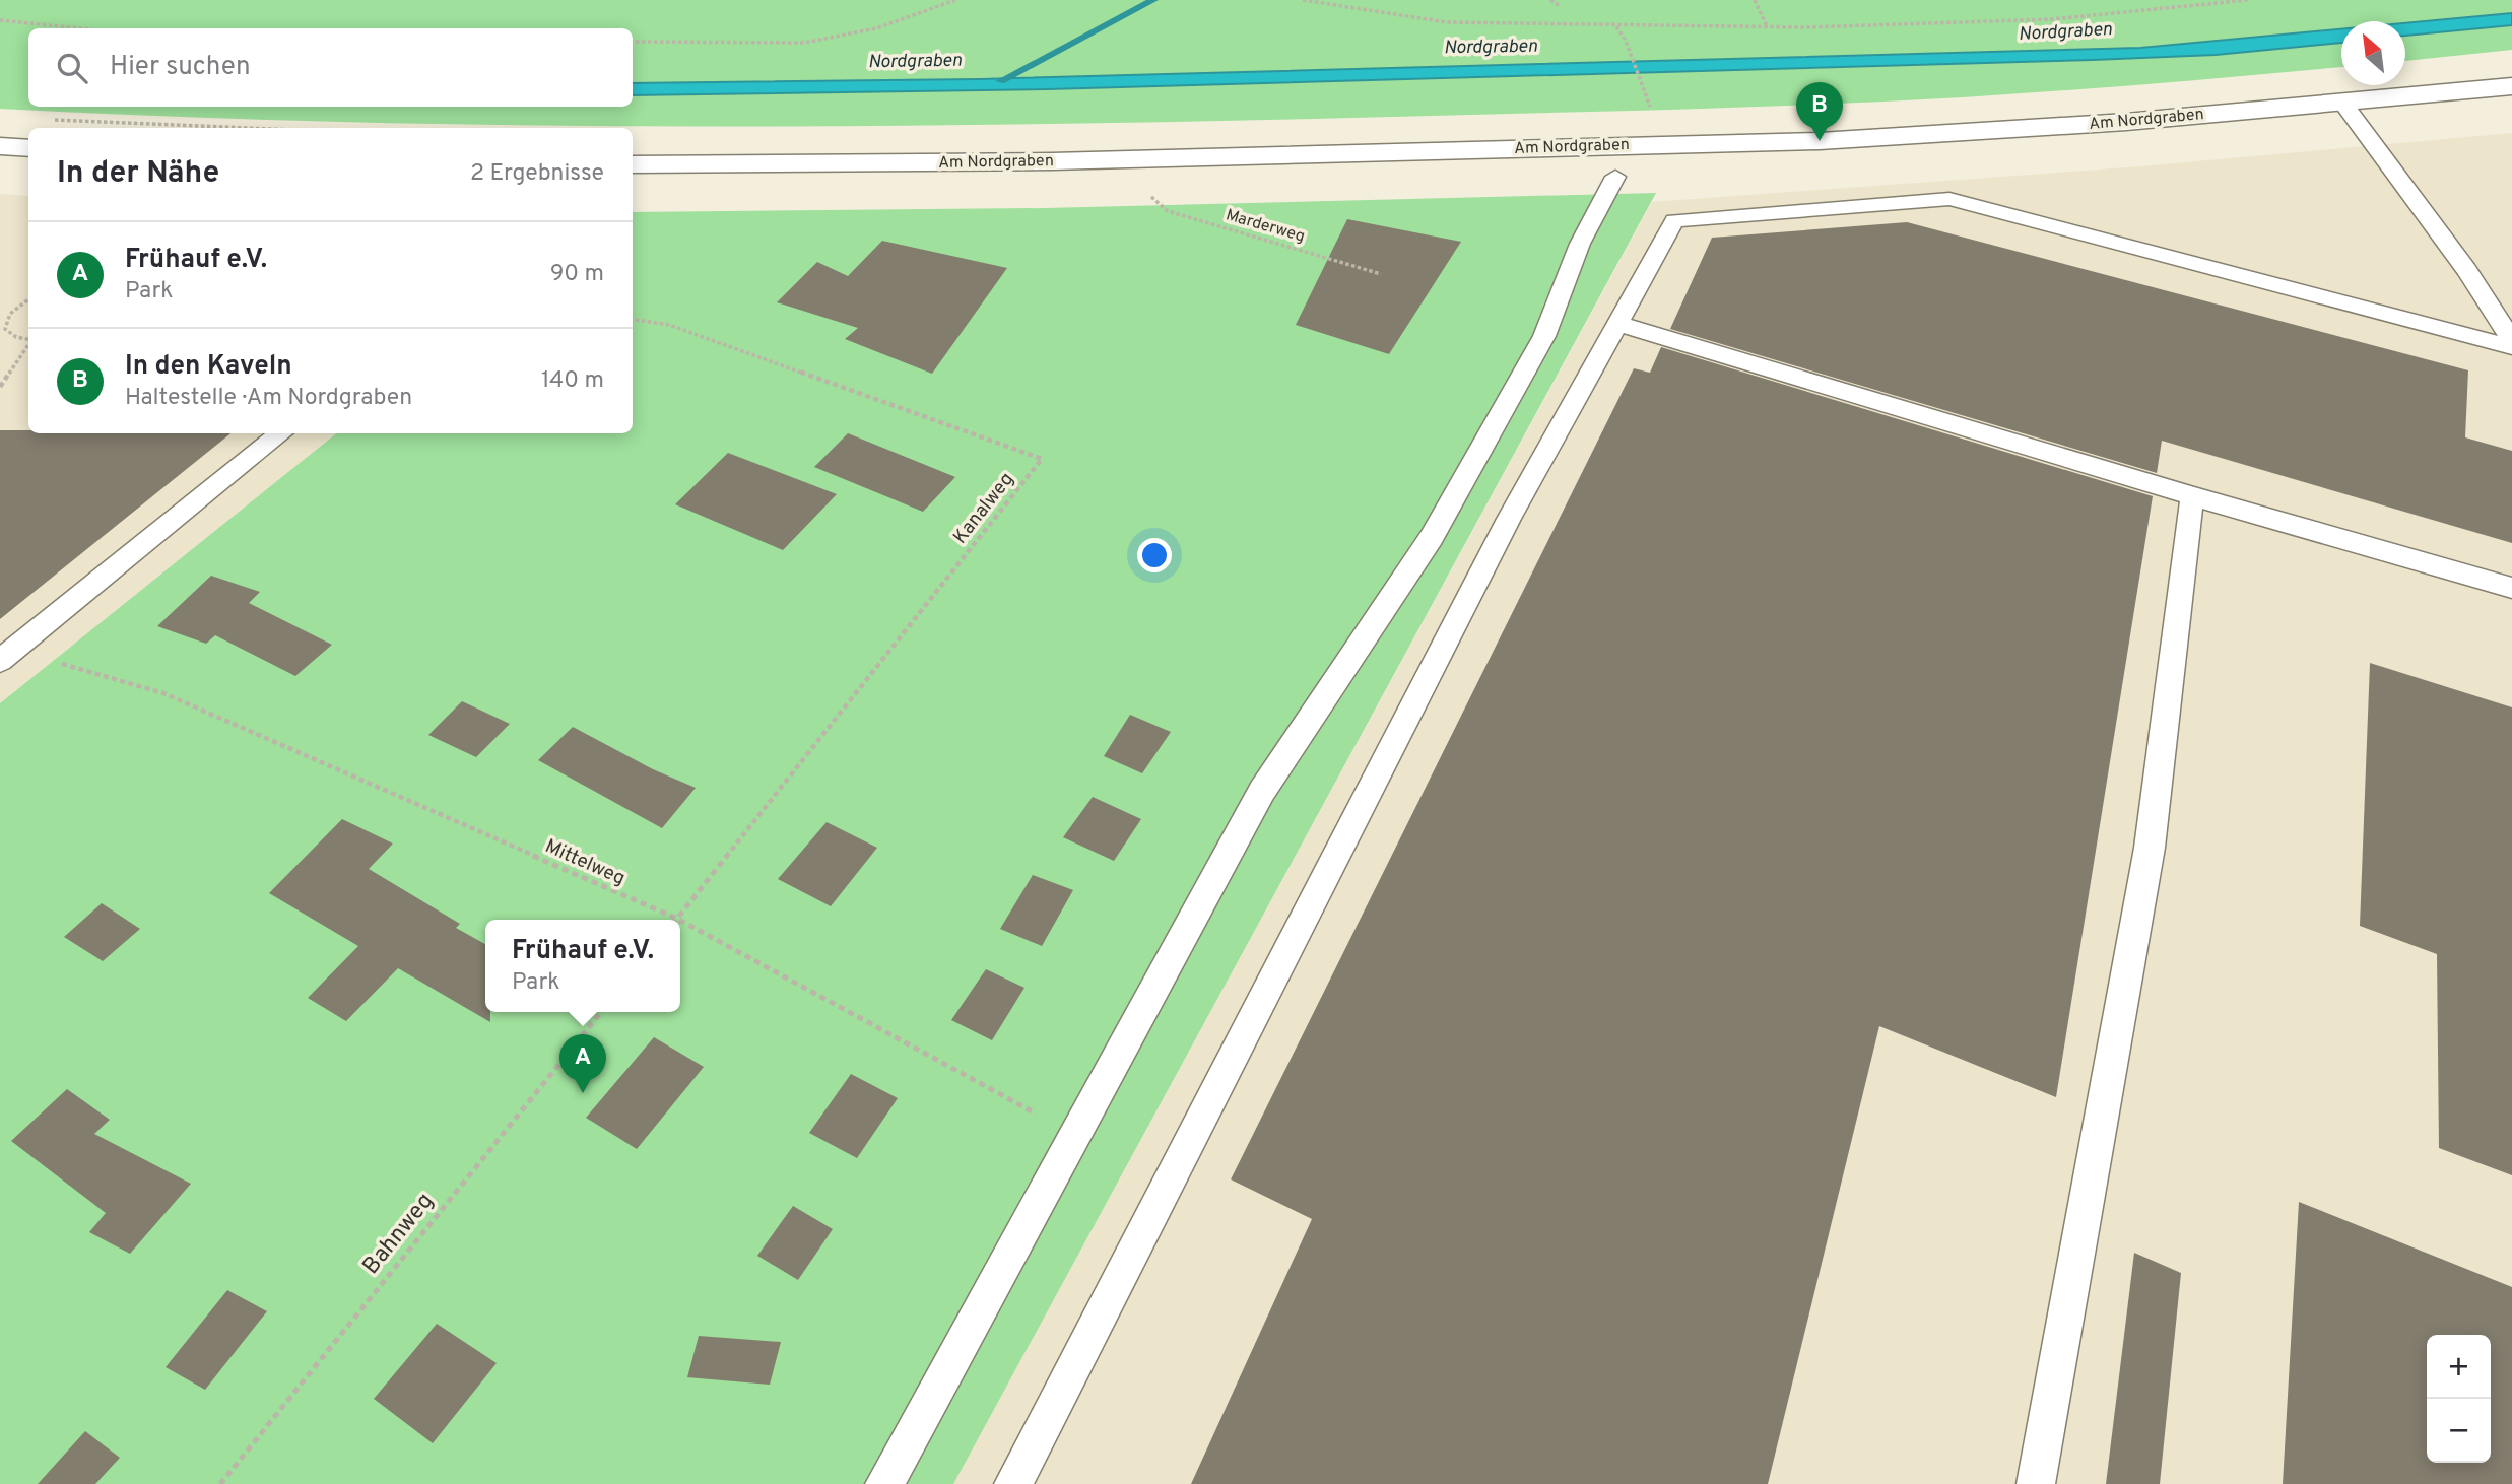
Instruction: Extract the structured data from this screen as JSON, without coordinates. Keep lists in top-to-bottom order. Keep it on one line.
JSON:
{"streets":{"street":["Am Nordgraben"],"path":["Marderweg","Kanalweg","Mittelweg","Bahnweg"]},"crossings":[["Kanalweg","Mittelweg"]],"water":["Nordgraben"],"north":"top left","page":{"search":"Hier suchen","pins":["B","A"],"heading":["In der Nähe","2 Ergebnisse"],"list":[{"mark":"A","name":"Frühauf e.V.","note":"Park","value":"90 m"},{"mark":"B","name":"In den Kaveln","note":"Haltestelle · Am Nordgraben","value":"140 m"}],"popup":["Frühauf e.V.","Park"],"map_buttons":["+","−"]}}
